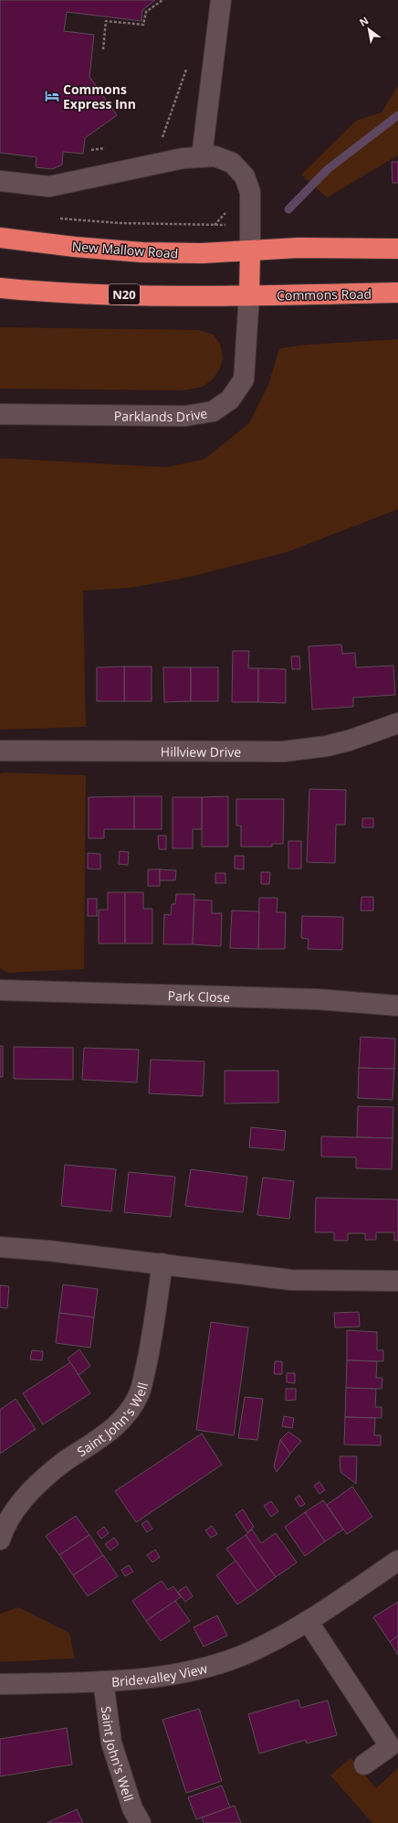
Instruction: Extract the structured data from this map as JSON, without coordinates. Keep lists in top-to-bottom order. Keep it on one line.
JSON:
{"streets":{"highway":["New Mallow Road","N20","Commons Road"],"street":["Parklands Drive","Hillview Drive","Park Close","Saint John's Well","Bridevalley View"]},"crossings":[["N20","Commons Road"],["N20","Parklands Drive"],["Commons Road","Parklands Drive"],["Saint John's Well","Bridevalley View"]],"places":{"hotel":["Commons Express Inn"]},"north":"top left"}
